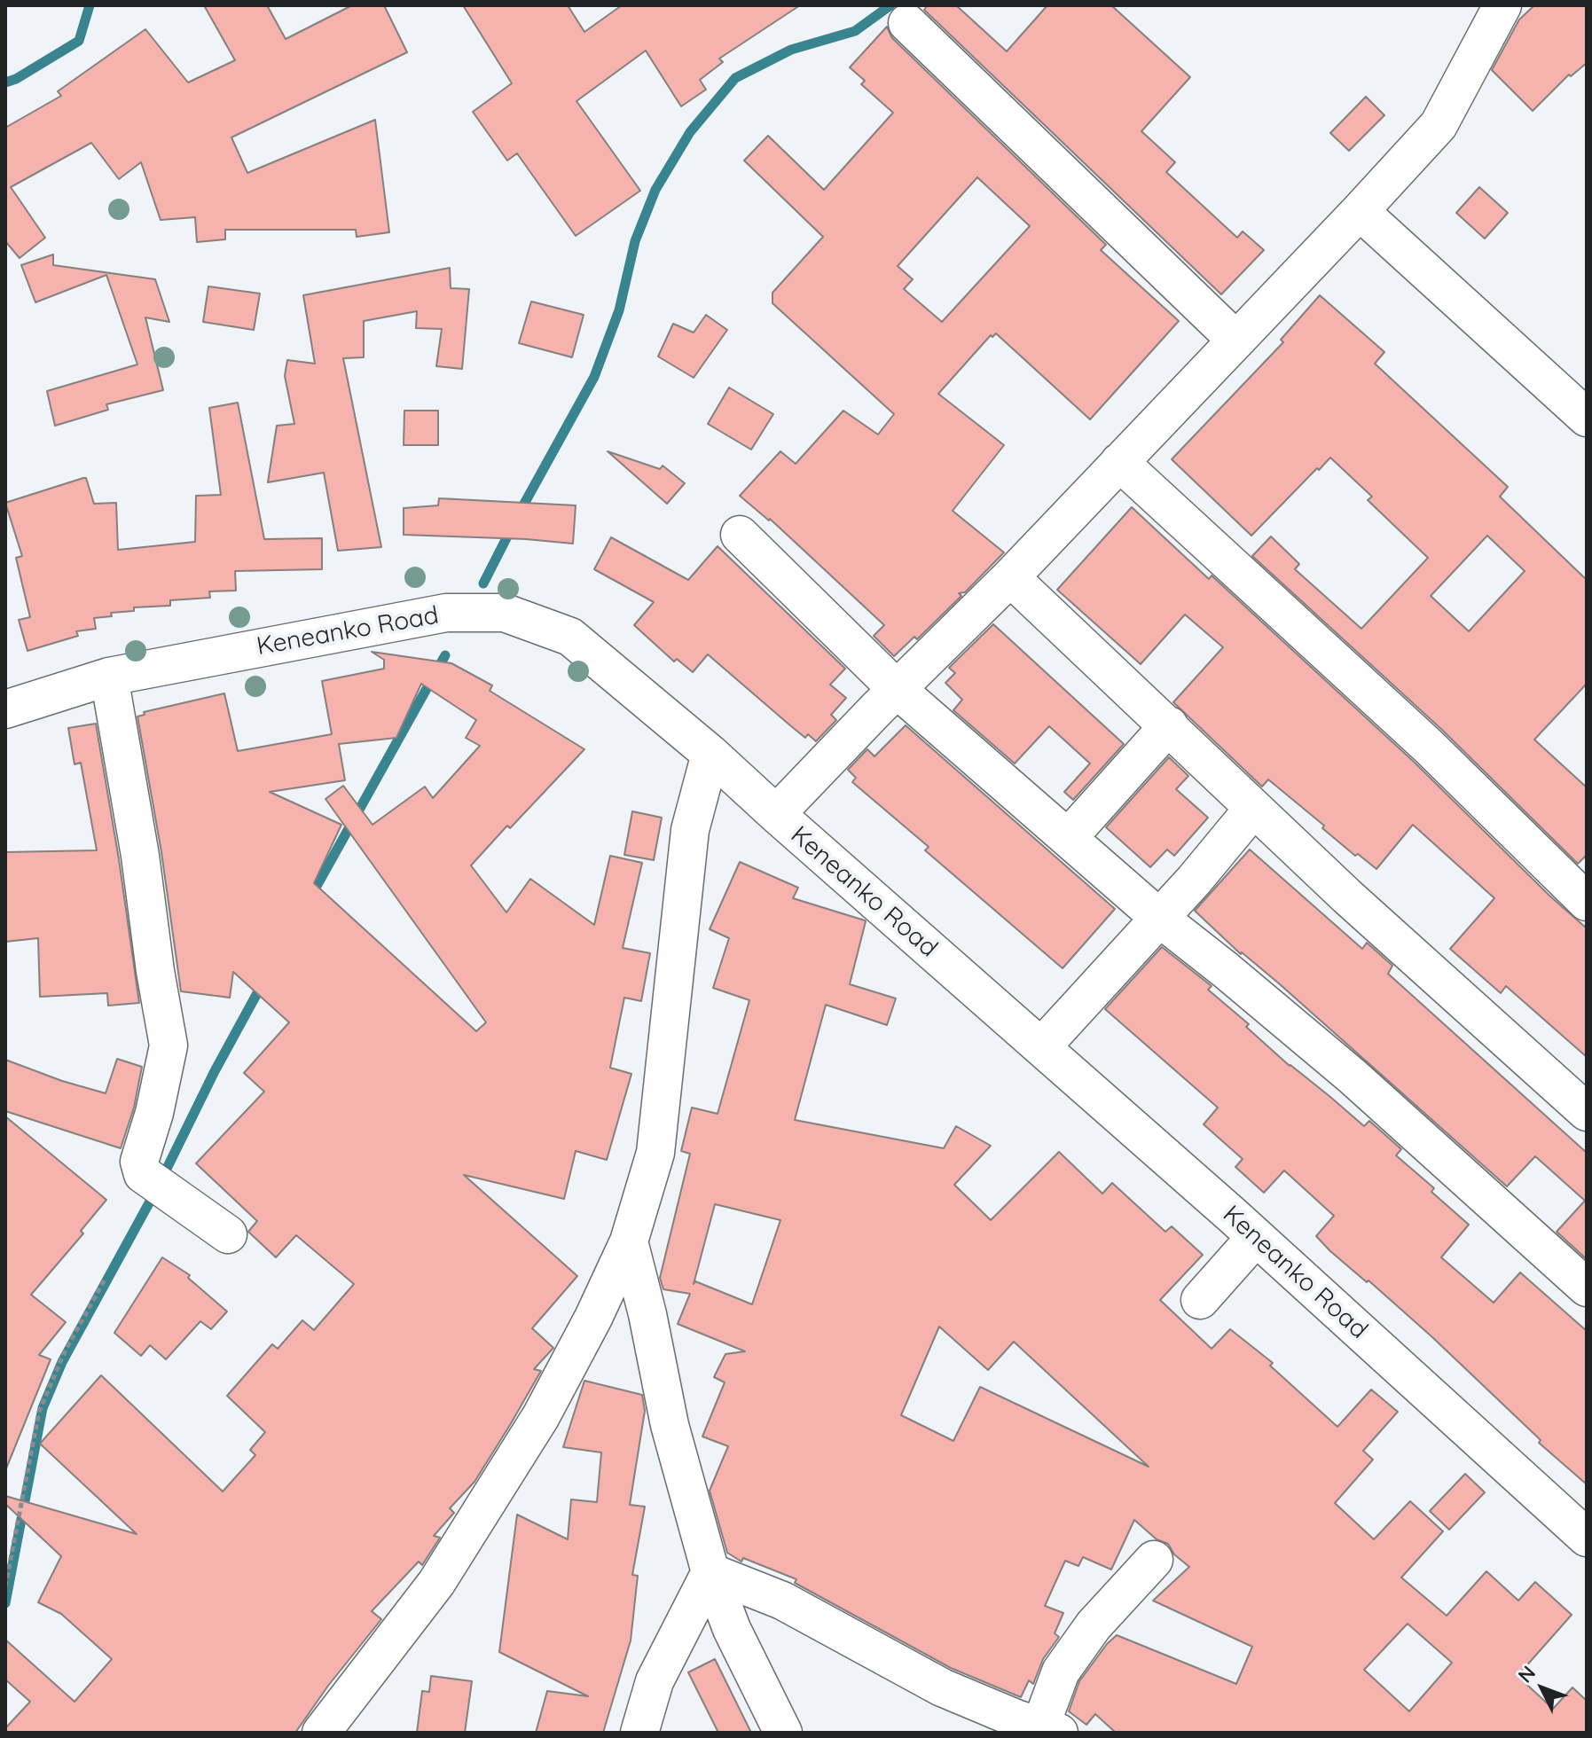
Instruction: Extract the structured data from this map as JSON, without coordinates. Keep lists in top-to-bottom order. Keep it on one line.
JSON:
{"streets":{"street":["Keneanko Road"]},"north":"top left"}
